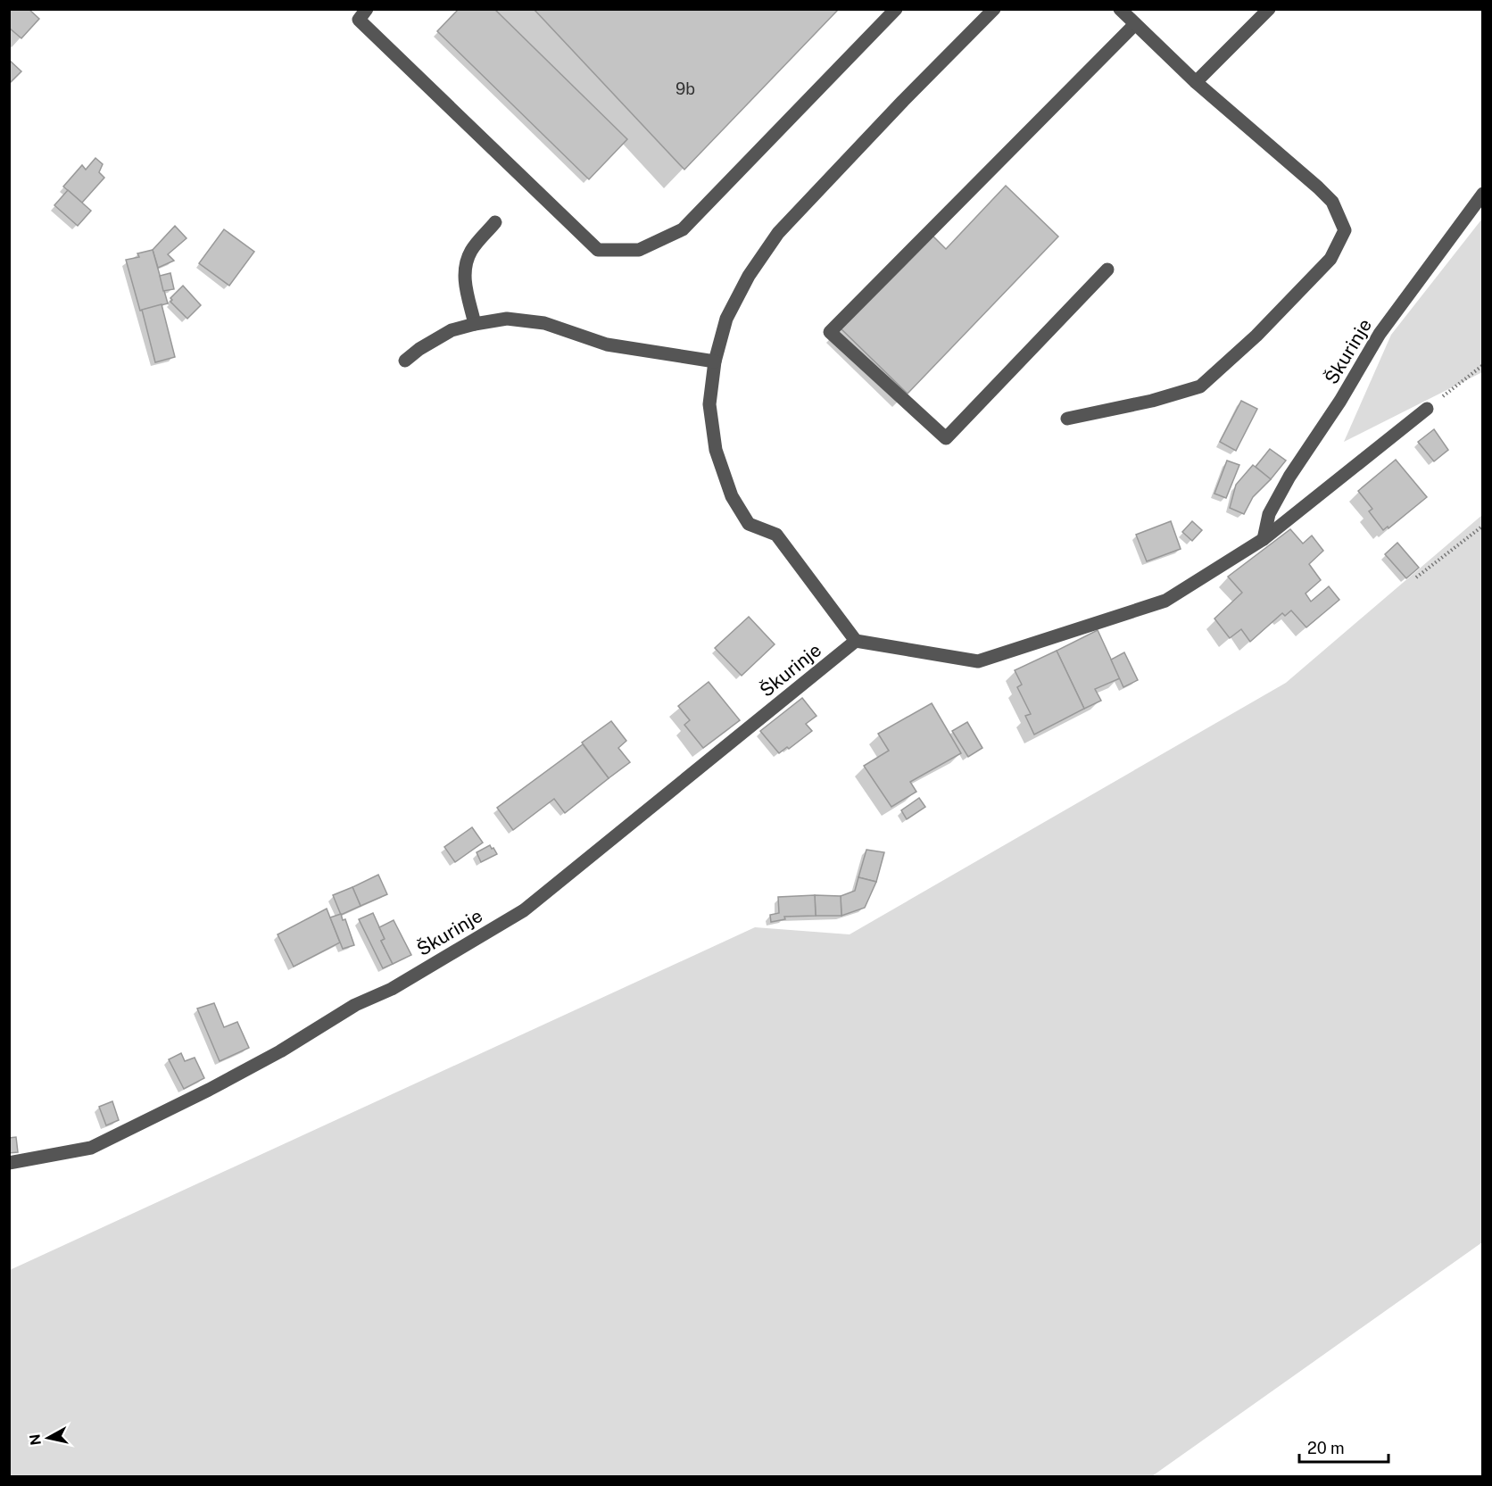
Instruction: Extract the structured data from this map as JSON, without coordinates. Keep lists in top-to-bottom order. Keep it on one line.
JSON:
{"streets":{"street":["Škurinje"]},"house_numbers":["9b"],"scale_bar":"20 m","north":"left"}
